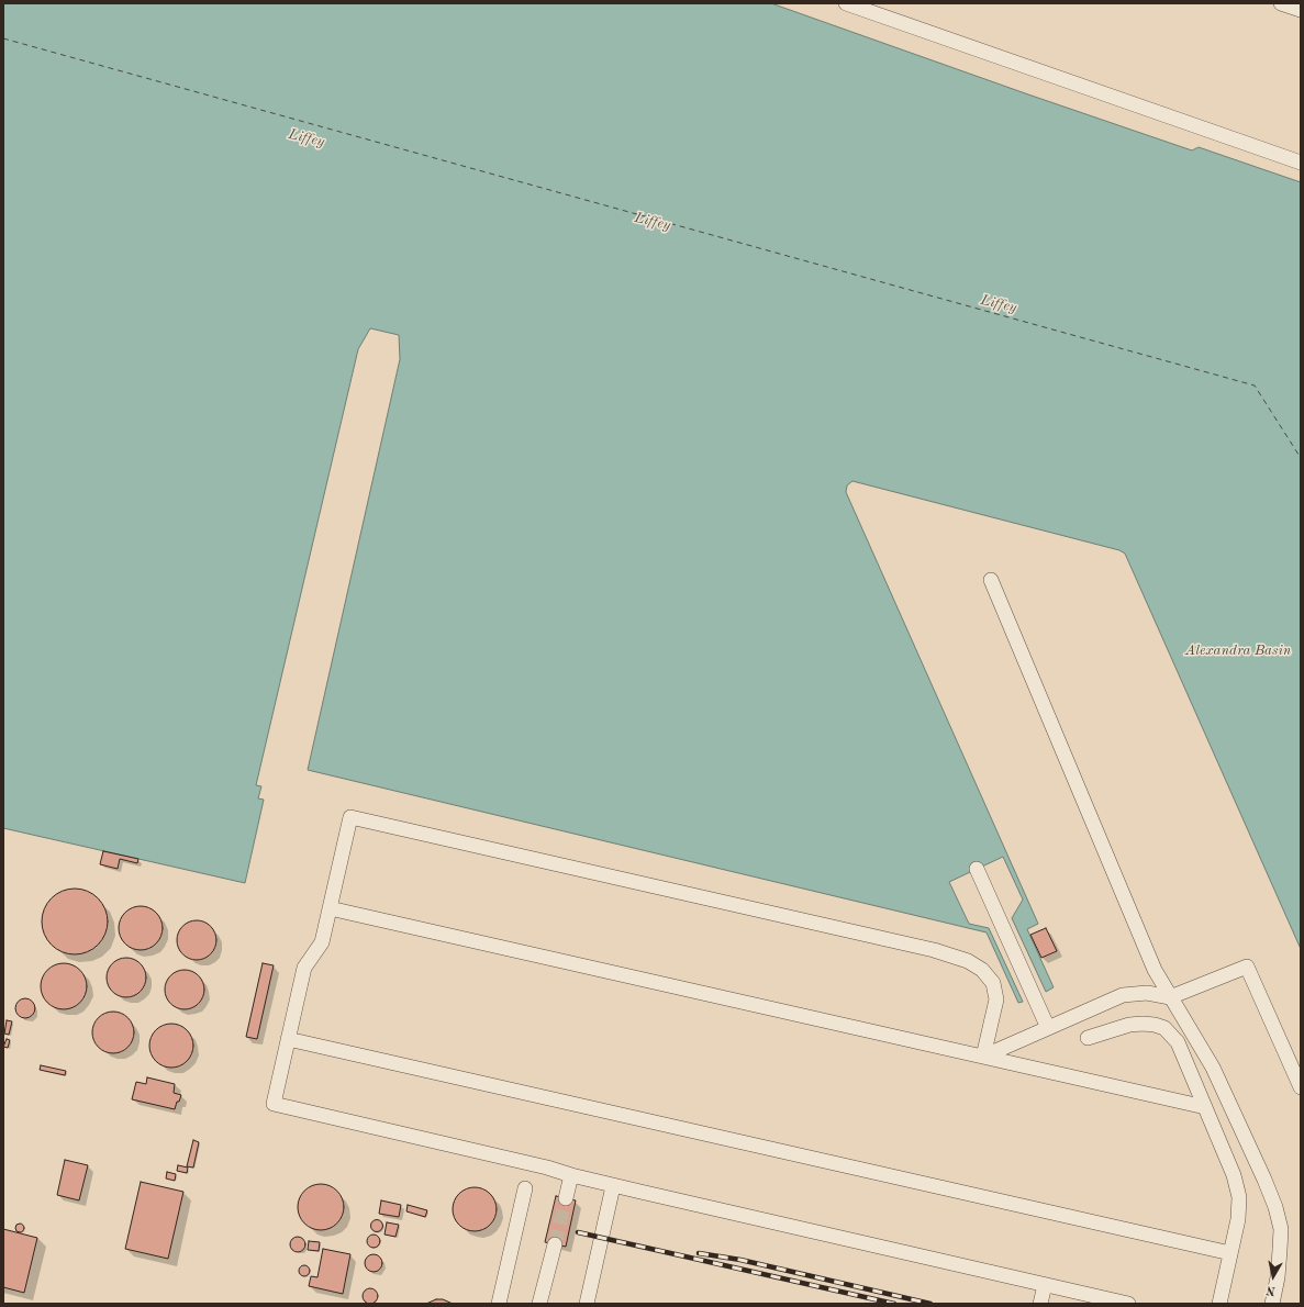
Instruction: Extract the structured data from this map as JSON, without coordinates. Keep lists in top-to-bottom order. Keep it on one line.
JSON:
{"water":["Liffey","Alexandra Basin"],"north":"bottom"}
